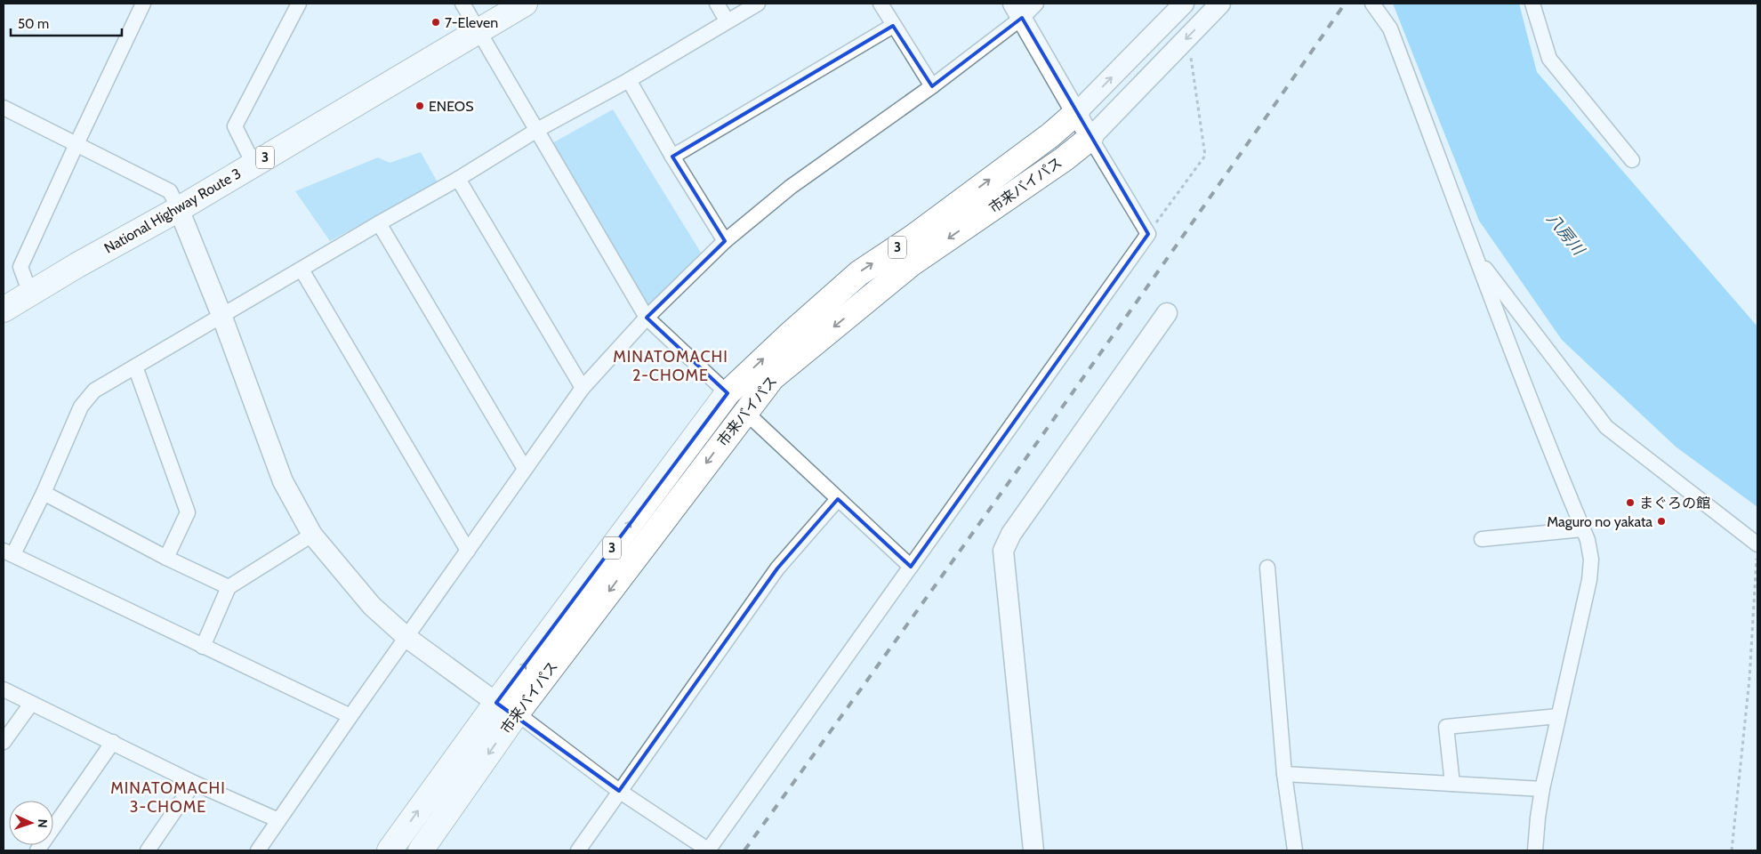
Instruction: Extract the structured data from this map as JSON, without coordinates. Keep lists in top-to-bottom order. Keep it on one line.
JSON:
{"streets":{"highway":["3","市来バイパス","National Highway Route 3"]},"districts":["MINATOMACHI 2-CHOME","MINATOMACHI 3-CHOME"],"water":["八房川"],"places":["7-Eleven","ENEOS","まぐろの館","Maguro no yakata"],"scale_bar":"50 m","north":"right"}
